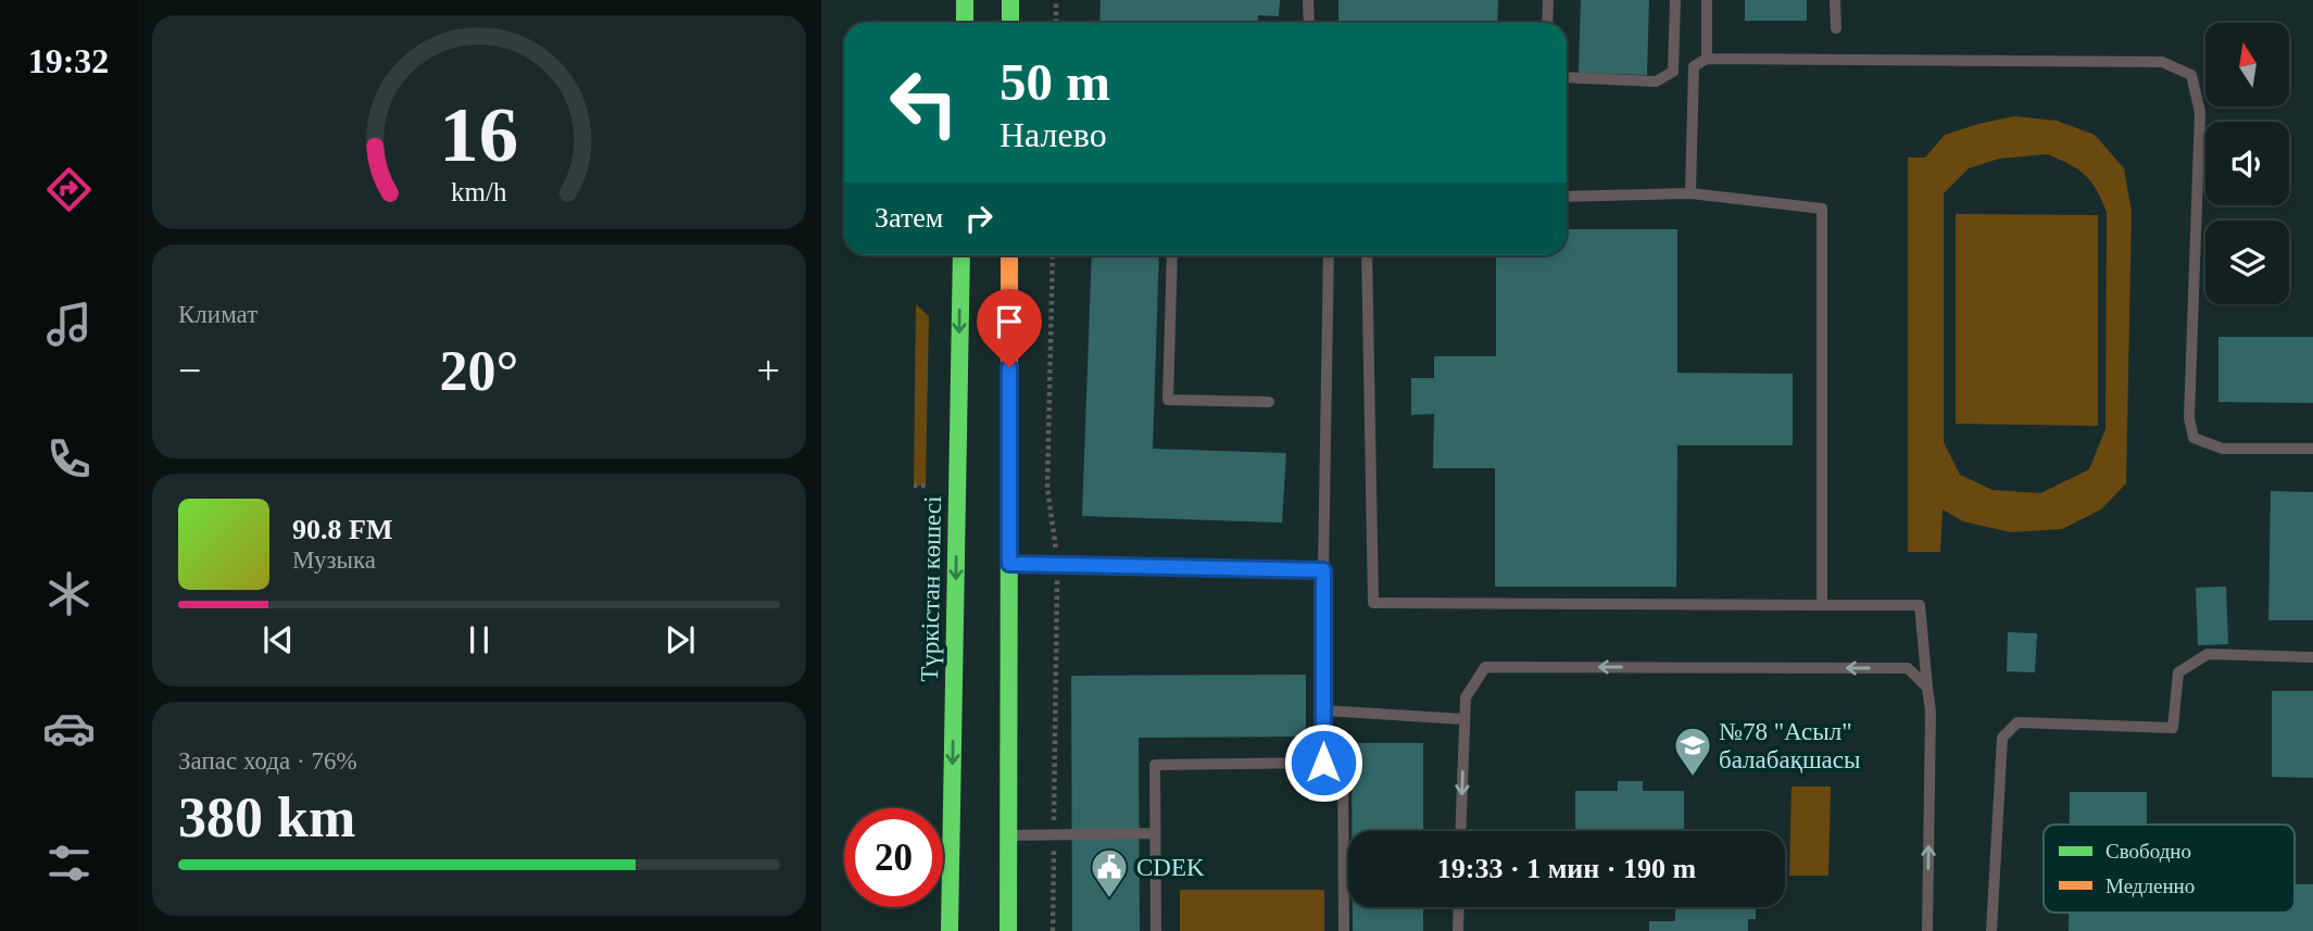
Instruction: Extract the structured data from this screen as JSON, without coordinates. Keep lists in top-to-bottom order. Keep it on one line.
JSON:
{"streets":{"main road":["Түркістан көшесі"]},"places":{"school or university":["№78 \"Асыл\" балабақшасы"],"public building":["CDEK"]},"legend":["Свободно","Медленно"],"north":"top","page":{"tabs":"19:32","turn":["50 m","Налево"],"then":"Затем","tile":["Климат",["Запас хода · 76%","380 km"]],"heat":["−","20°","+"],"song":["90.8 FM","Музыка"],"limit":"20","trip":"19:33 · 1 мин · 190 m","gauge":["16","km/h"]}}
